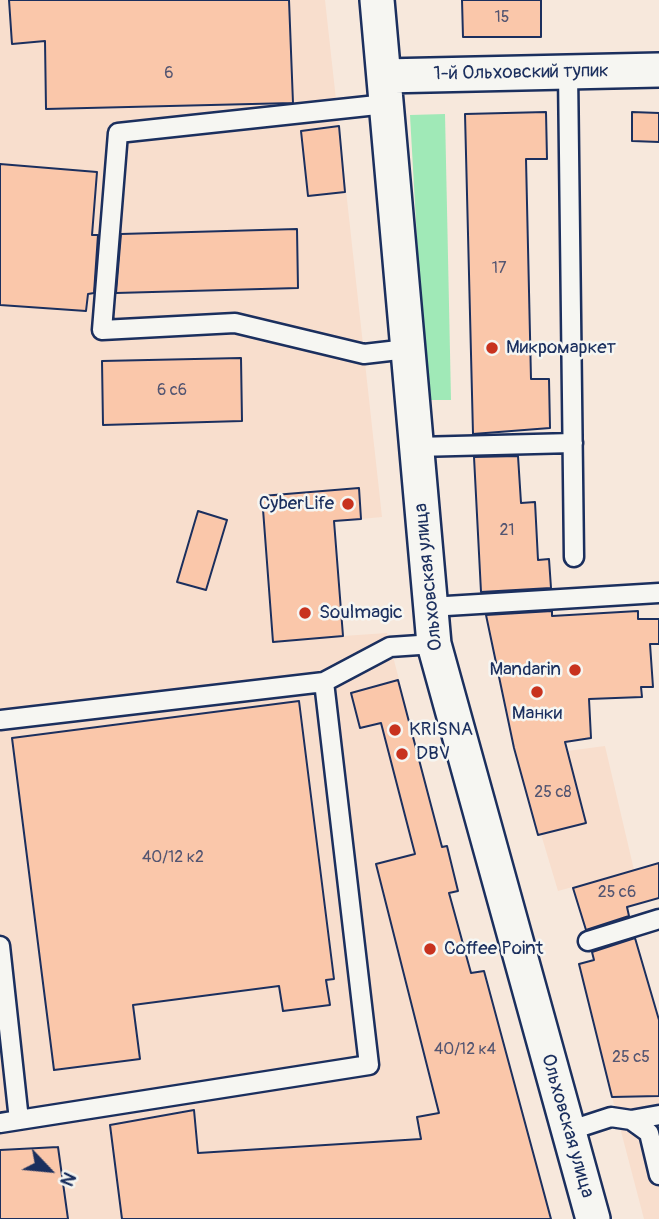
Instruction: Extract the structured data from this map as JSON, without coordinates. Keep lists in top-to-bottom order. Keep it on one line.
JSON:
{"streets":{"street":["1-й Ольховский тупик","Ольховская улица"]},"crossings":[["1-й Ольховский тупик","Ольховская улица"]],"places":["Микромаркет","CyberLife","Soulmagic","Mandarin","Манки","KRISNA","DBV","Coffee Point"],"house_numbers":["15","6","17","6 c6","21","25 с8","40/12 к2","25 с6","40/12 к4","25 с5"],"north":"bottom right"}
